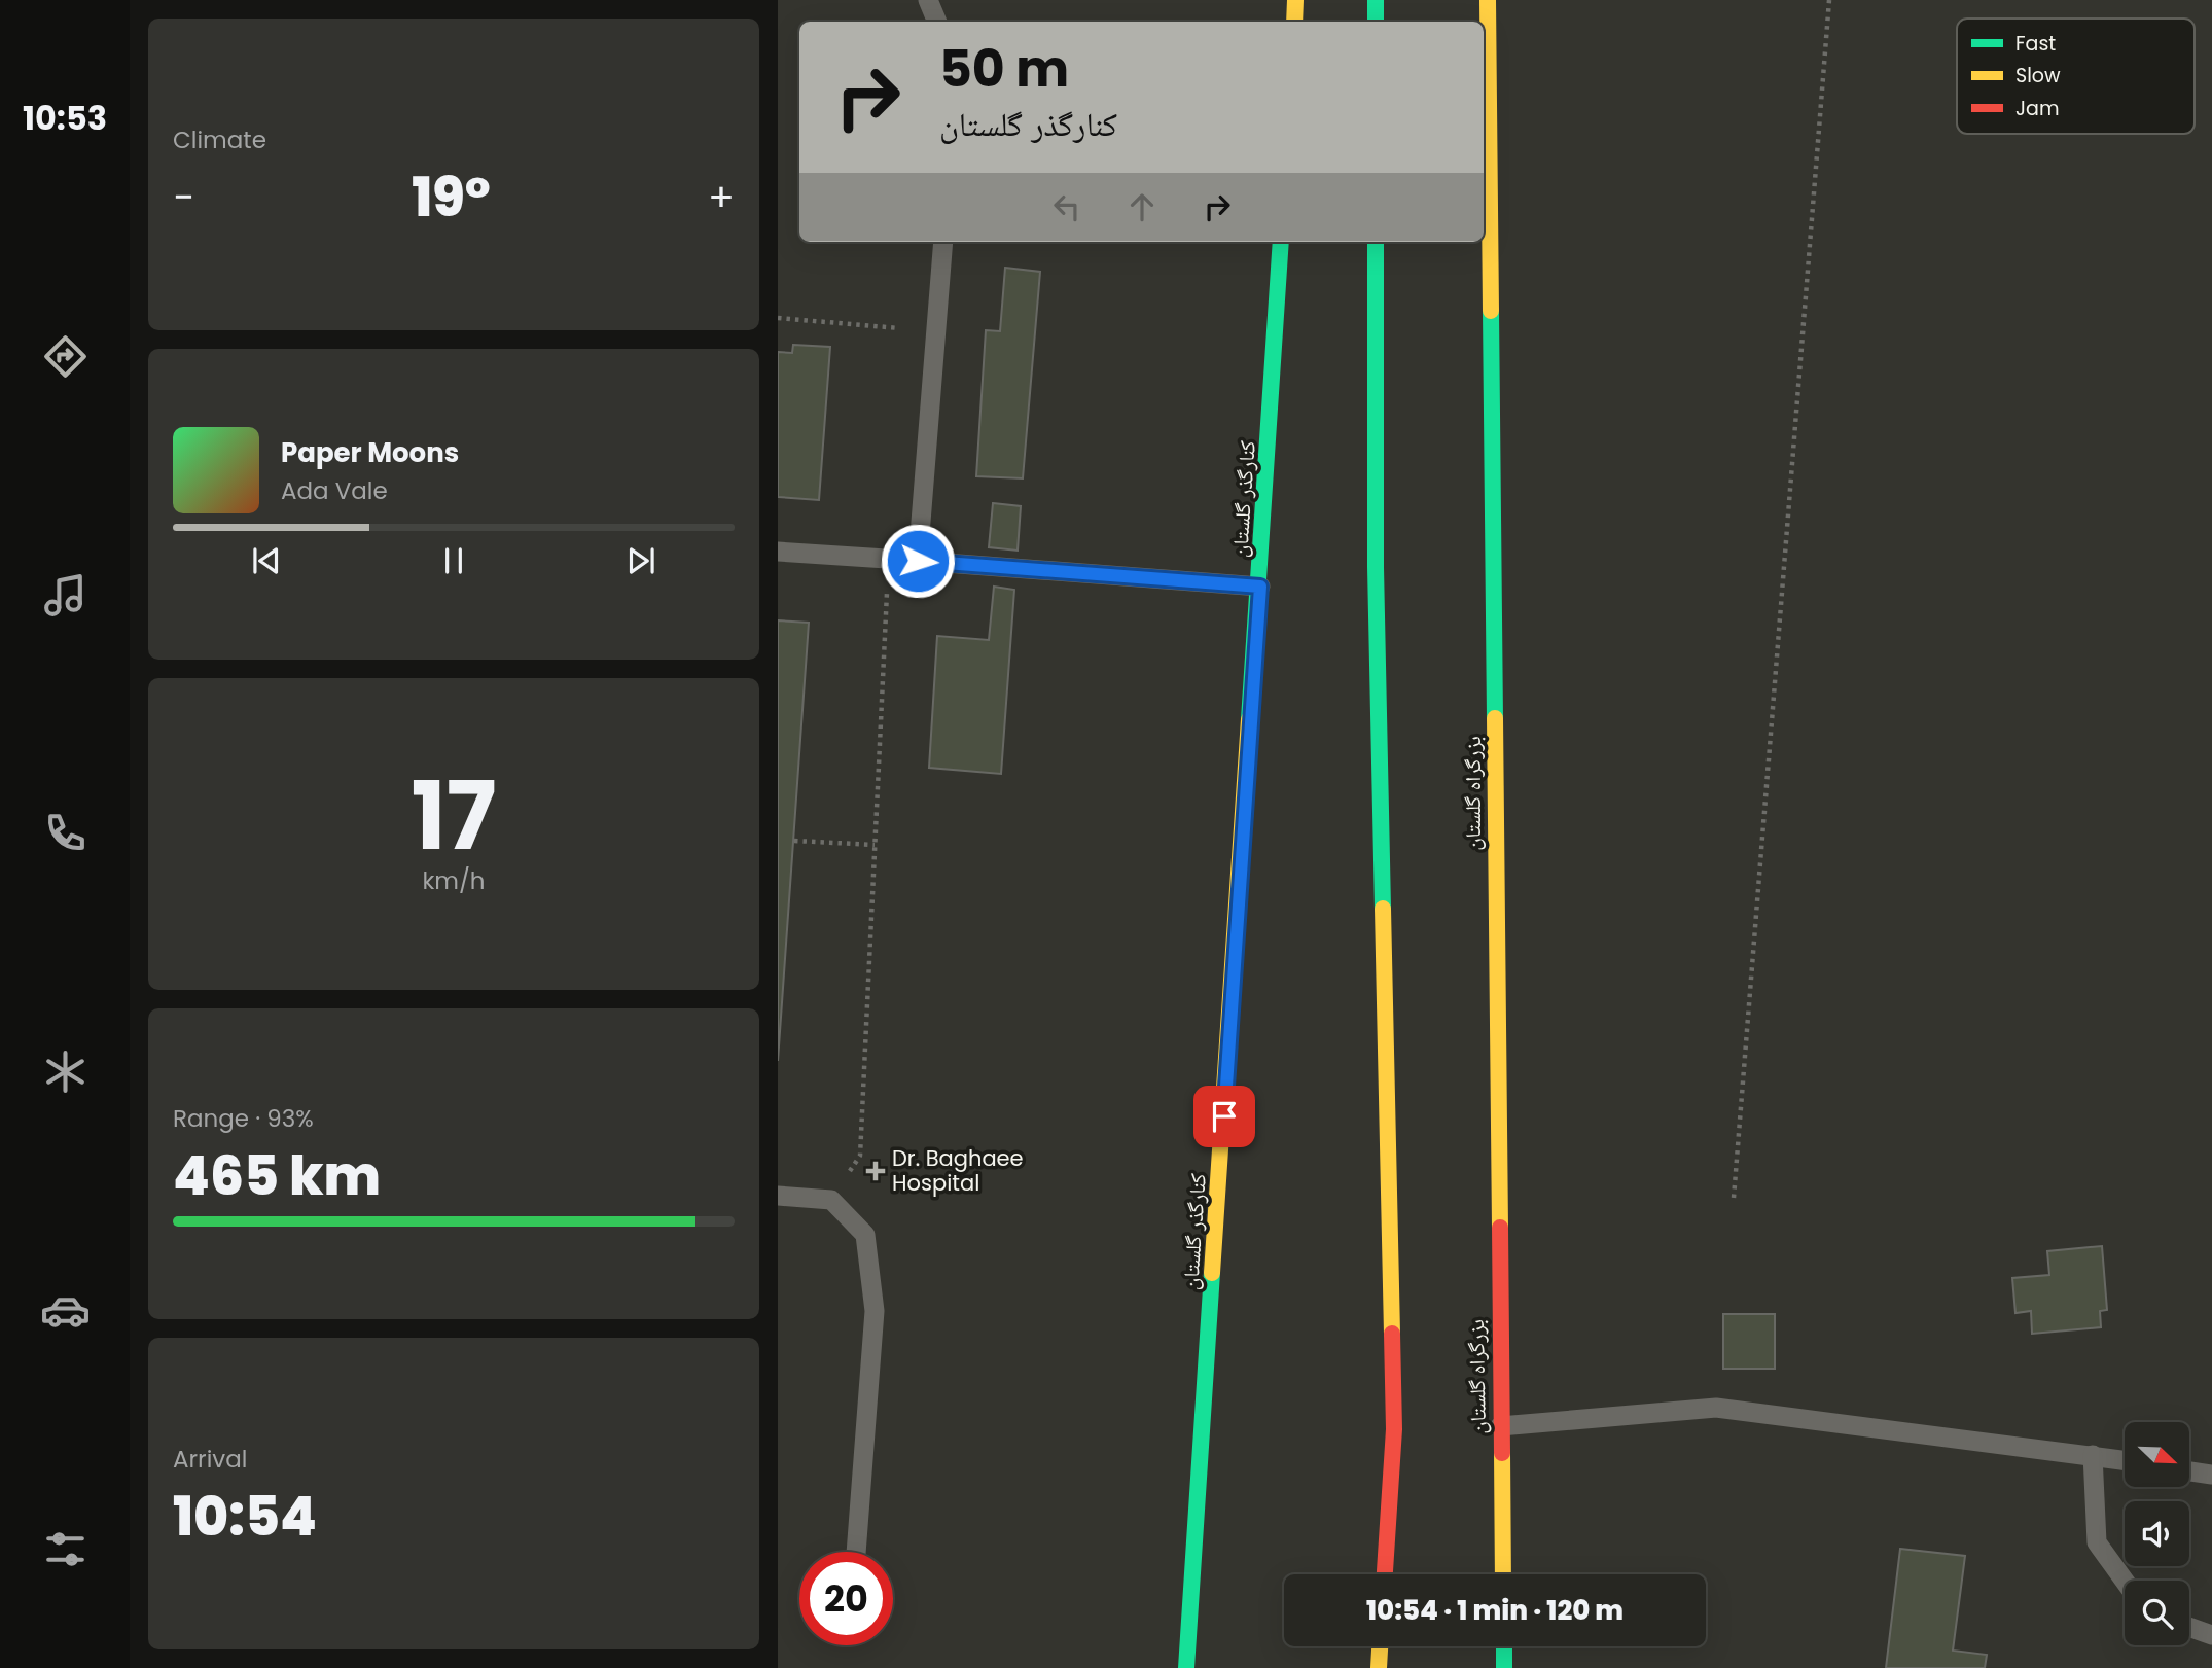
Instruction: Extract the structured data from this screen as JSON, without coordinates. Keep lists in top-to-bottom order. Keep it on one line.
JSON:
{"streets":{"main road":["کنارگذر گلستان","بزرگراه گلستان"]},"places":{"health":["Dr. Baghaee Hospital"]},"legend":["Fast","Slow","Jam"],"north":"bottom right","page":{"tabs":"10:53","tile":["Climate",["17","km/h"],["Range · 93%","465 km"],["Arrival","10:54"]],"turn":["50 m","کنارگذر گلستان"],"heat":["−","19°","+"],"song":["Paper Moons","Ada Vale"],"limit":"20","trip":"10:54 · 1 min · 120 m"}}
